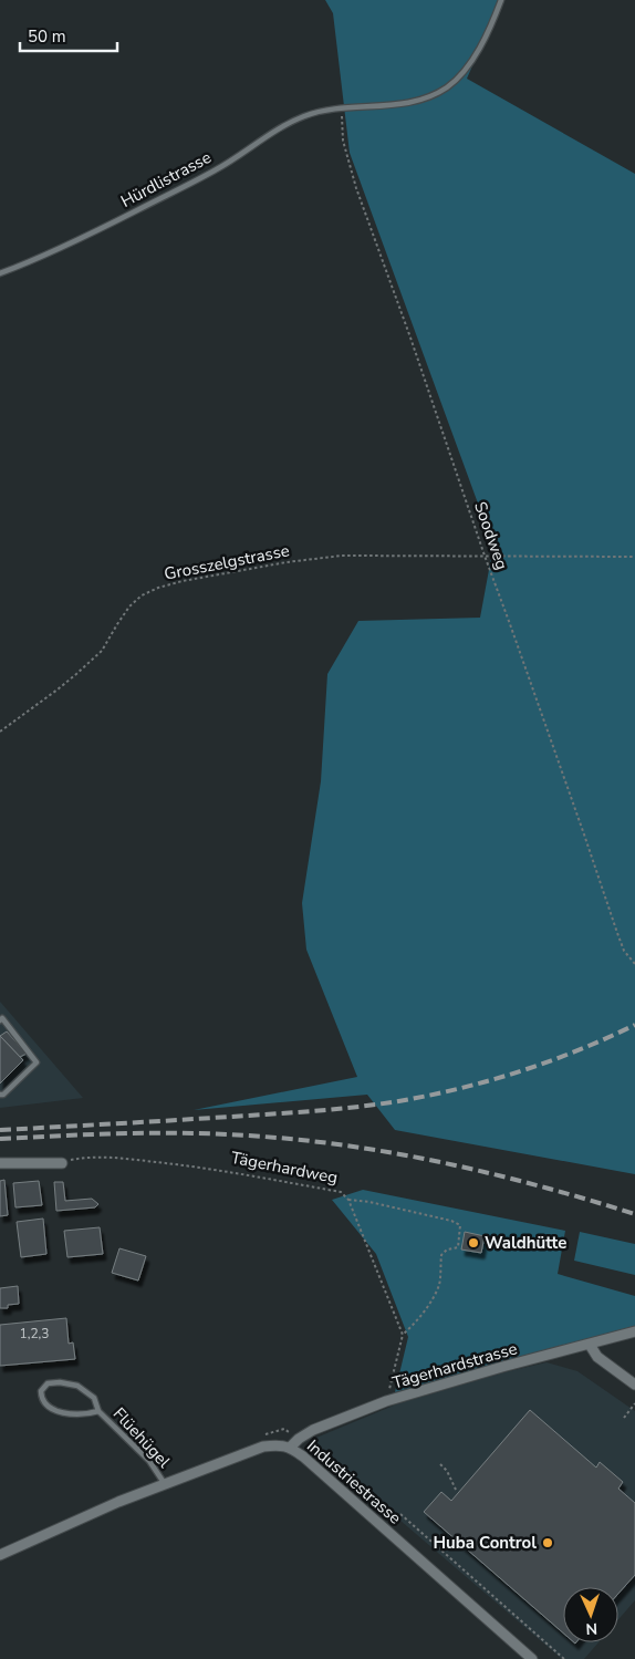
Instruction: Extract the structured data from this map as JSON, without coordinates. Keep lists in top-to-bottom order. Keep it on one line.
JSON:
{"streets":{"street":["Tägerhardstrasse","Industriestrasse"],"lane":["Hürdlistrasse","Flüehügel"],"path":["Soodweg","Grosszelgstrasse","Tägerhardweg"]},"crossings":[["Hürdlistrasse","Soodweg"],["Soodweg","Grosszelgstrasse"],["Tägerhardstrasse","Industriestrasse"],["Flüehügel","Industriestrasse"]],"places":["Waldhütte","Huba Control"],"house_numbers":["1,2,3"],"scale_bar":"50 m","north":"bottom"}
